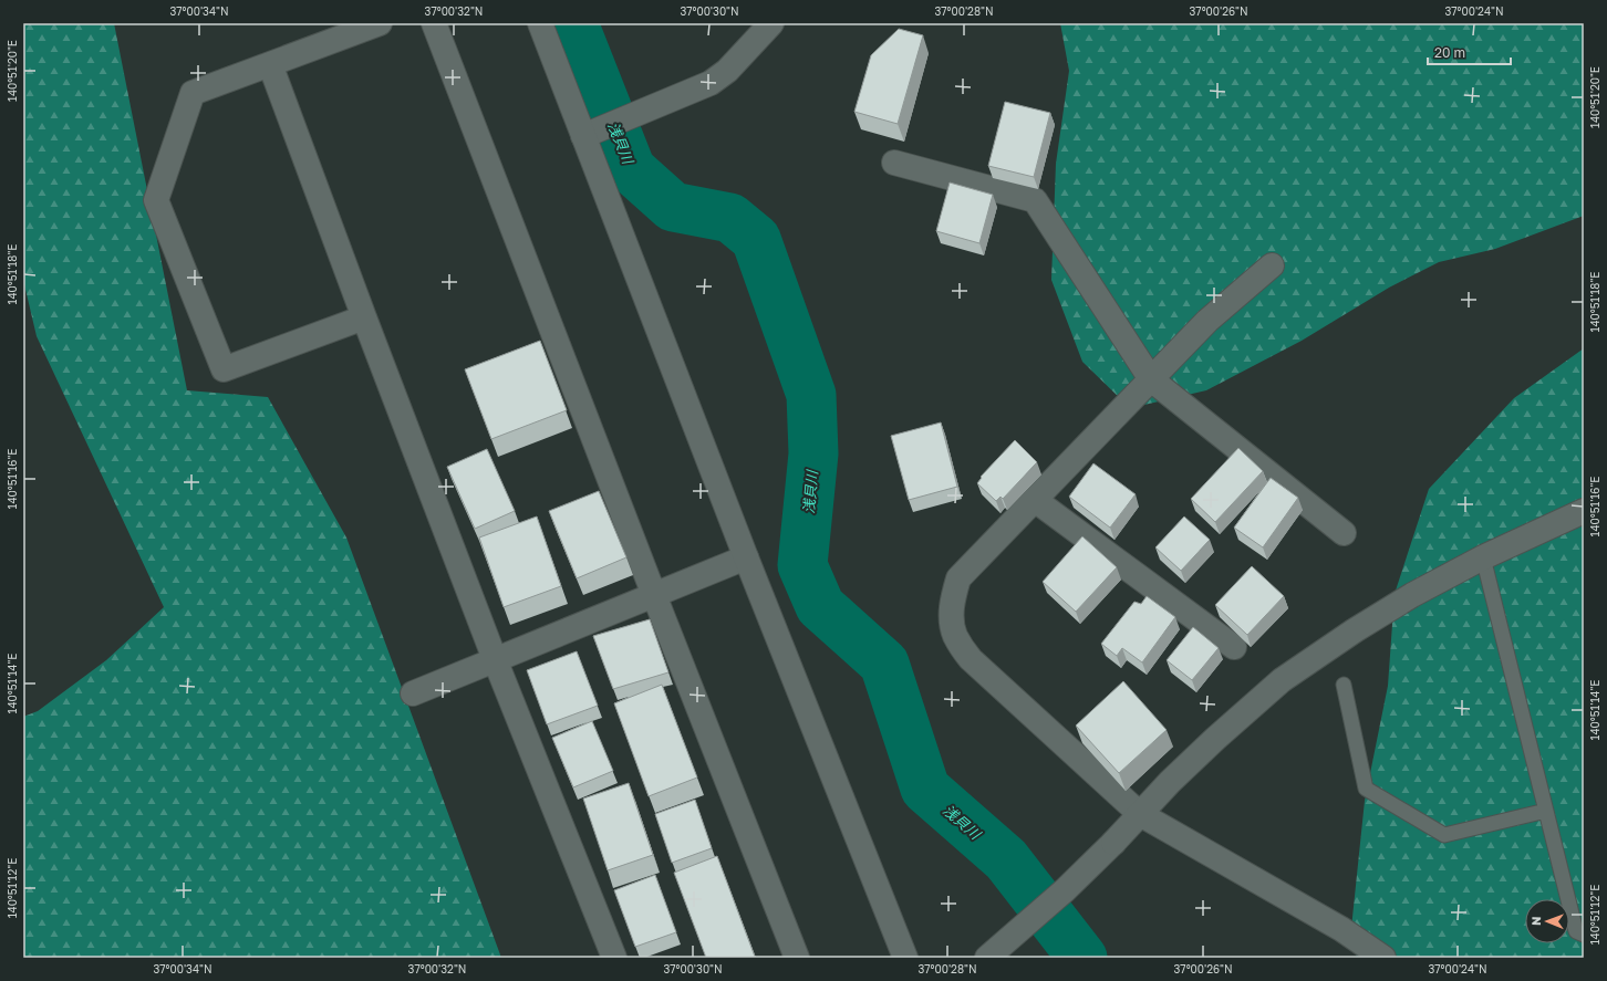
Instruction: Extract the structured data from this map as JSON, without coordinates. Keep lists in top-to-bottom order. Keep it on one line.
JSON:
{"water":["浅貝川"],"scale_bar":"20 m","north":"left","coordinates":["37°00'34\"N","37°00'32\"N","37°00'30\"N","37°00'28\"N","37°00'26\"N","37°00'24\"N","140°51'20\"E","140°51'18\"E","140°51'16\"E","140°51'14\"E","140°51'12\"E"]}
